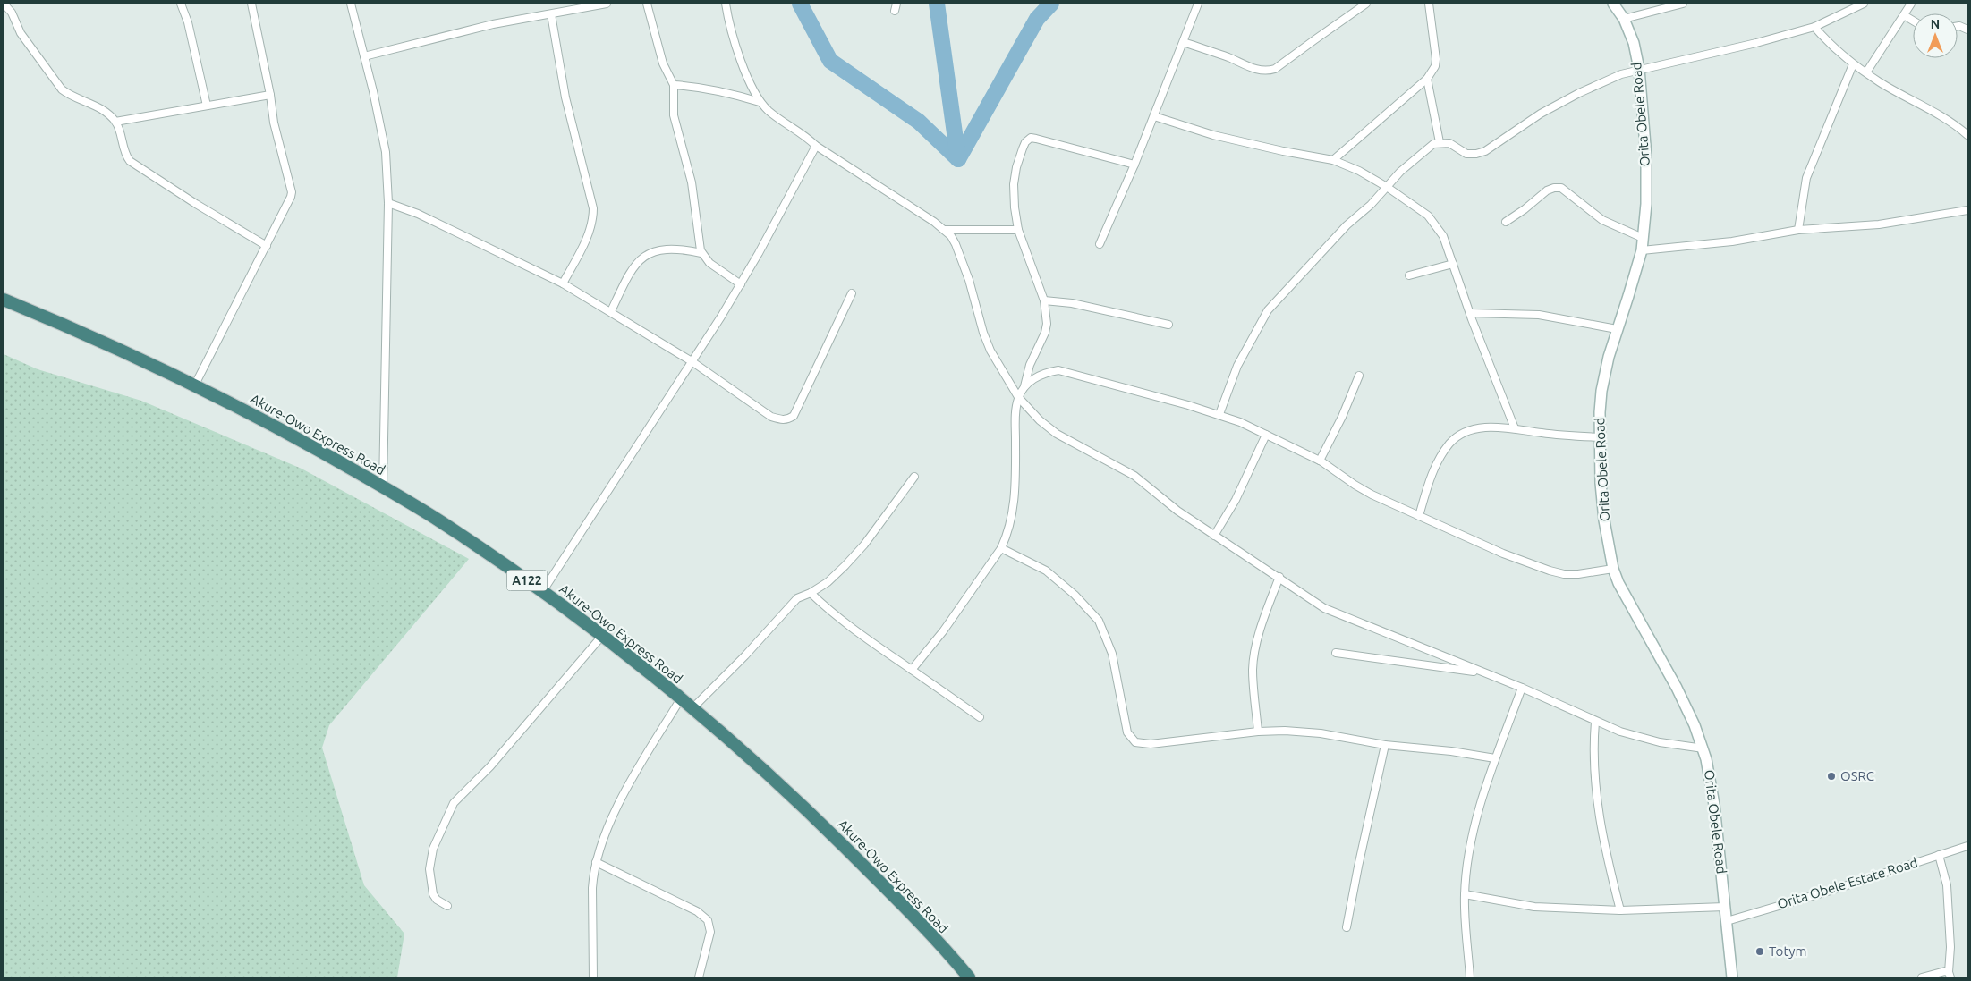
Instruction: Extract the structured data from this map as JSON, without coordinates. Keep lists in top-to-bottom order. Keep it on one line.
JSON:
{"streets":{"highway":["Akure-Owo Express Road","A122"],"main road":["Orita Obele Road"],"street":["Orita Obele Estate Road"]},"crossings":[["Orita Obele Road","Orita Obele Estate Road"]],"places":["OSRC","Totym"],"north":"top"}
